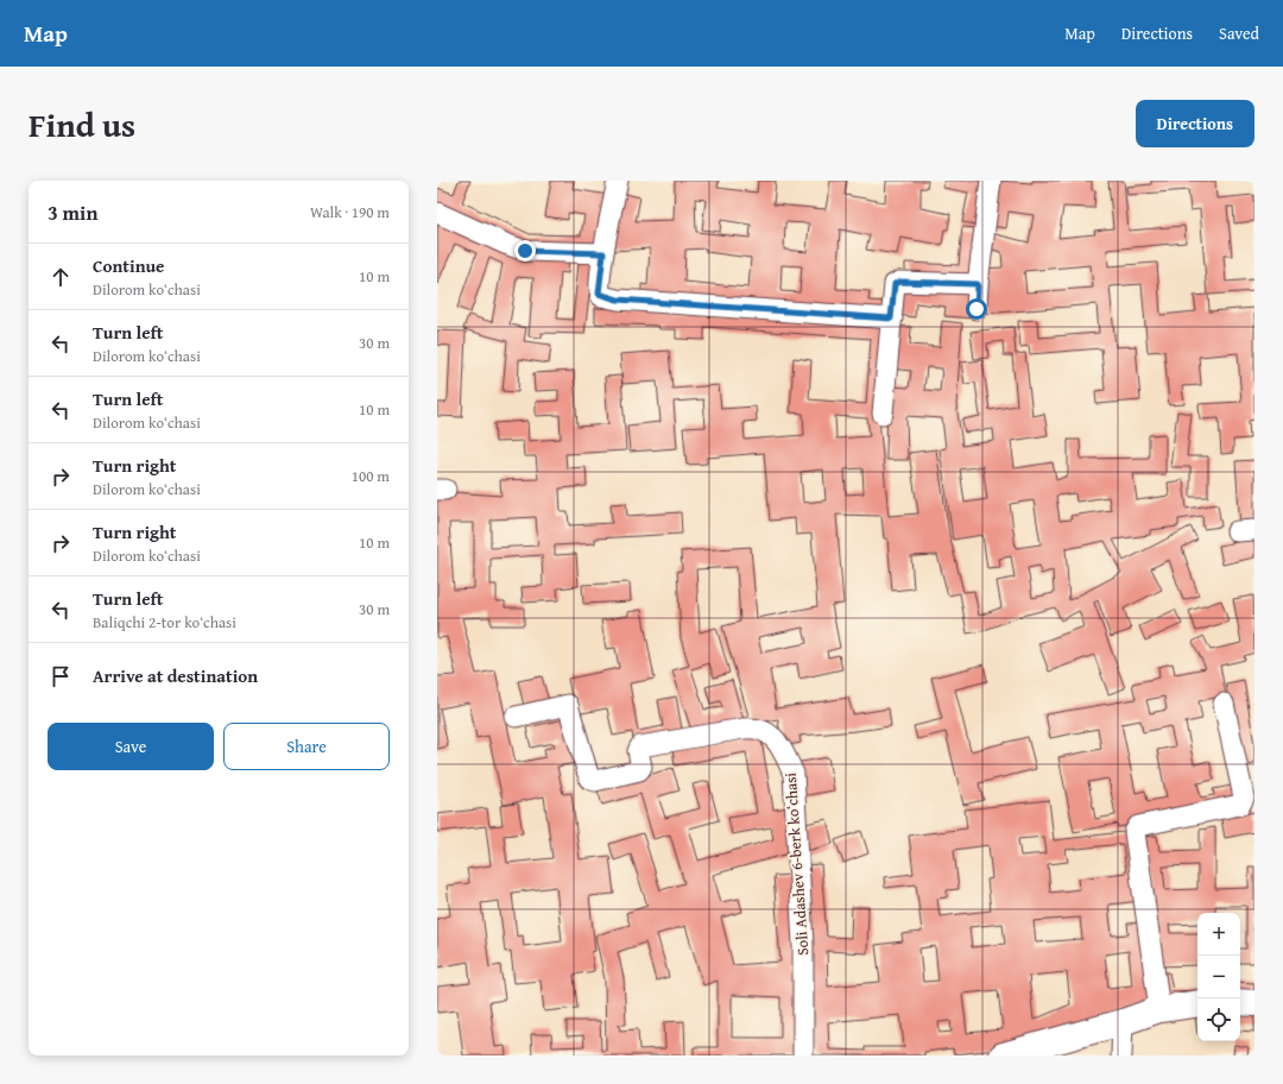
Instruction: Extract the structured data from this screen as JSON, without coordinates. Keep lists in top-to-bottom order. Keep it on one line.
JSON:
{"streets":{"street":["Soli Adashev 6-berk koʻchasi"]},"page":{"header":"Map","nav":["Map","Directions","Saved"],"title":"Find us","buttons":["Directions",["Save","Share"]],"heading":["3 min","Walk · 190 m"],"list":[["Continue","Dilorom koʻchasi","10 m"],["Turn left","Dilorom koʻchasi","30 m"],["Turn left","Dilorom koʻchasi","10 m"],["Turn right","Dilorom koʻchasi","100 m"],["Turn right","Dilorom koʻchasi","10 m"],["Turn left","Baliqchi 2-tor koʻchasi","30 m"],"Arrive at destination"],"map_buttons":["+","−"]}}
